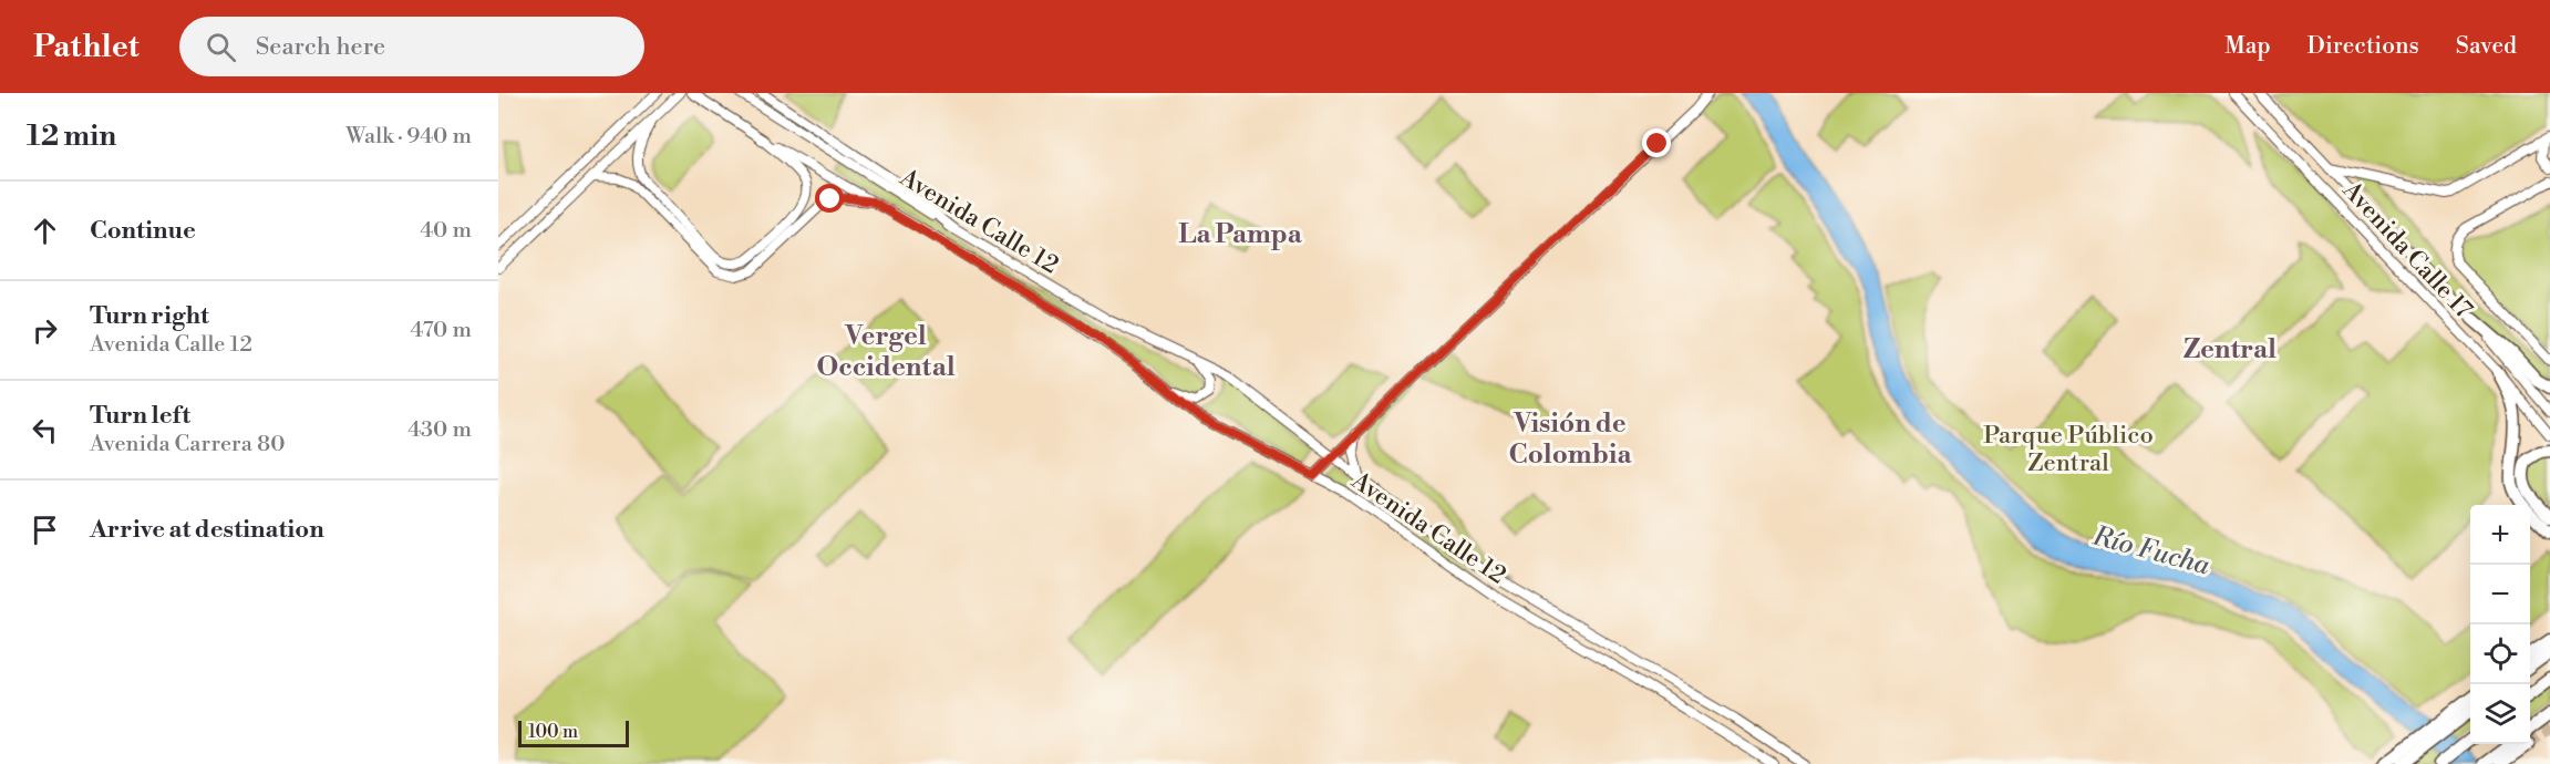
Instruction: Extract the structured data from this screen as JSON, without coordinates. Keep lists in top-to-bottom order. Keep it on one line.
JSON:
{"streets":{"main road":["Avenida Calle 12","Avenida Calle 17"]},"districts":["La Pampa","Vergel Occidental","Zentral","Visión de Colombia"],"water":["Río Fucha"],"parks":["Parque Público Zentral"],"scale_bar":"100 m","page":{"header":"Pathlet","search":"Search here","nav":["Map","Directions","Saved"],"heading":["12 min","Walk · 940 m"],"list":[["Continue","40 m"],["Turn right","Avenida Calle 12","470 m"],["Turn left","Avenida Carrera 80","430 m"],"Arrive at destination"],"map_buttons":["+","−"],"scale":"100 m"}}
